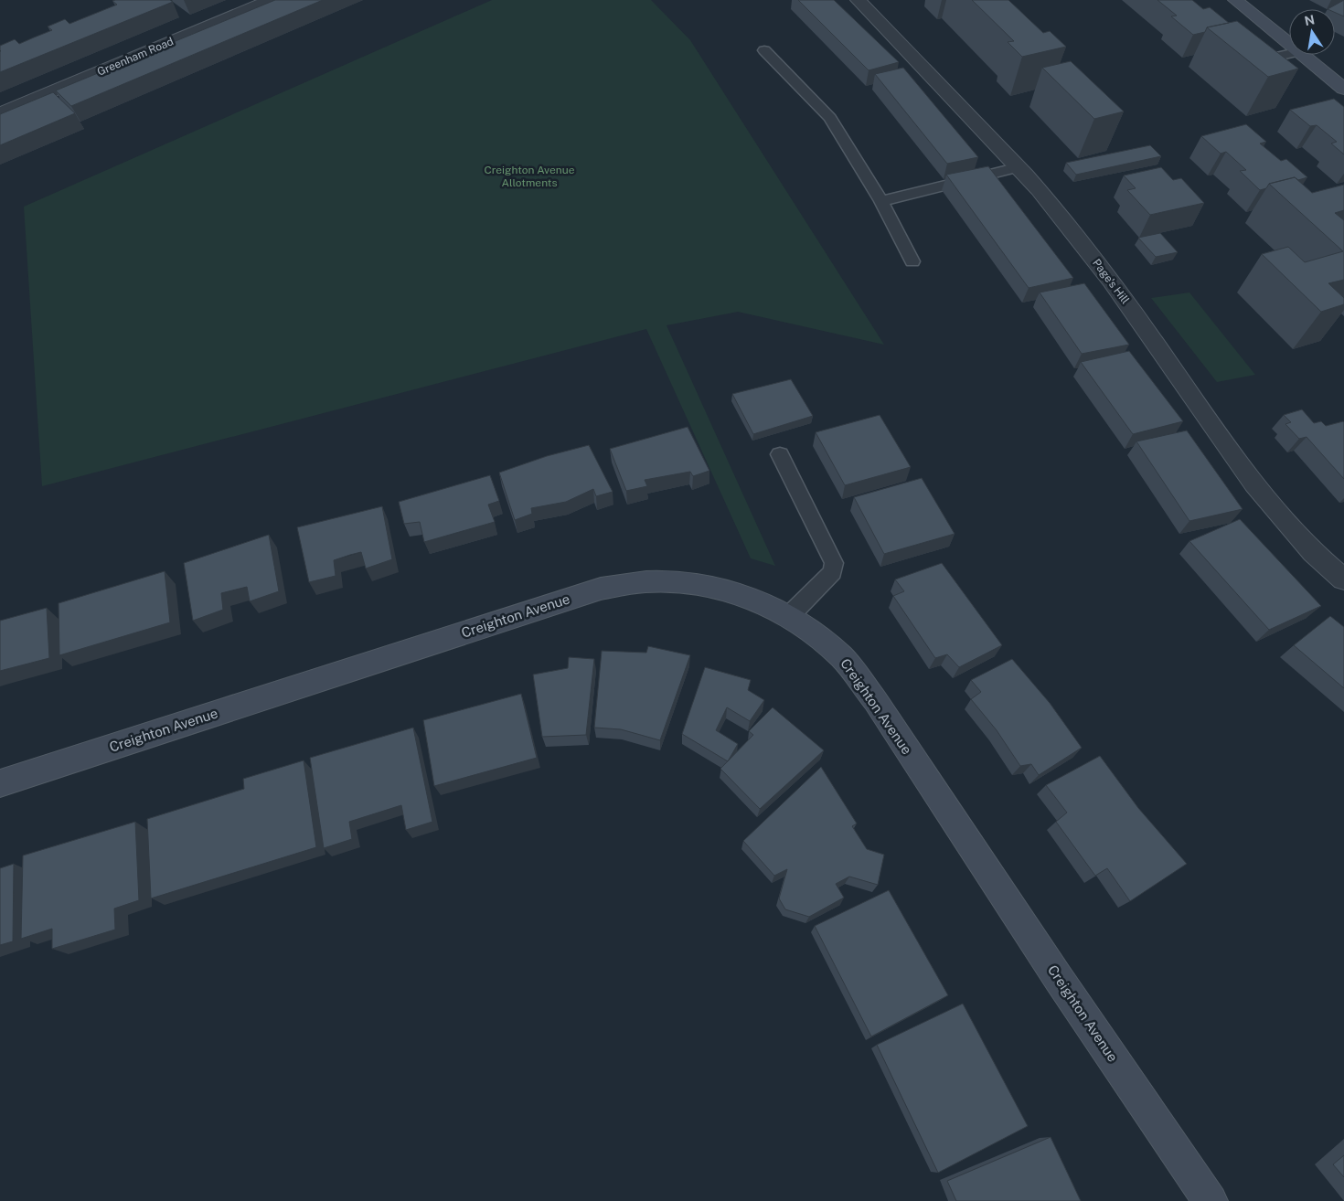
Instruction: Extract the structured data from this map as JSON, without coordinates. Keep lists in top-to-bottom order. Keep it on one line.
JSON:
{"streets":{"street":["Greenham Road","Page's Hill","Creighton Avenue"]},"parks":["Creighton Avenue Allotments"],"north":"top"}
